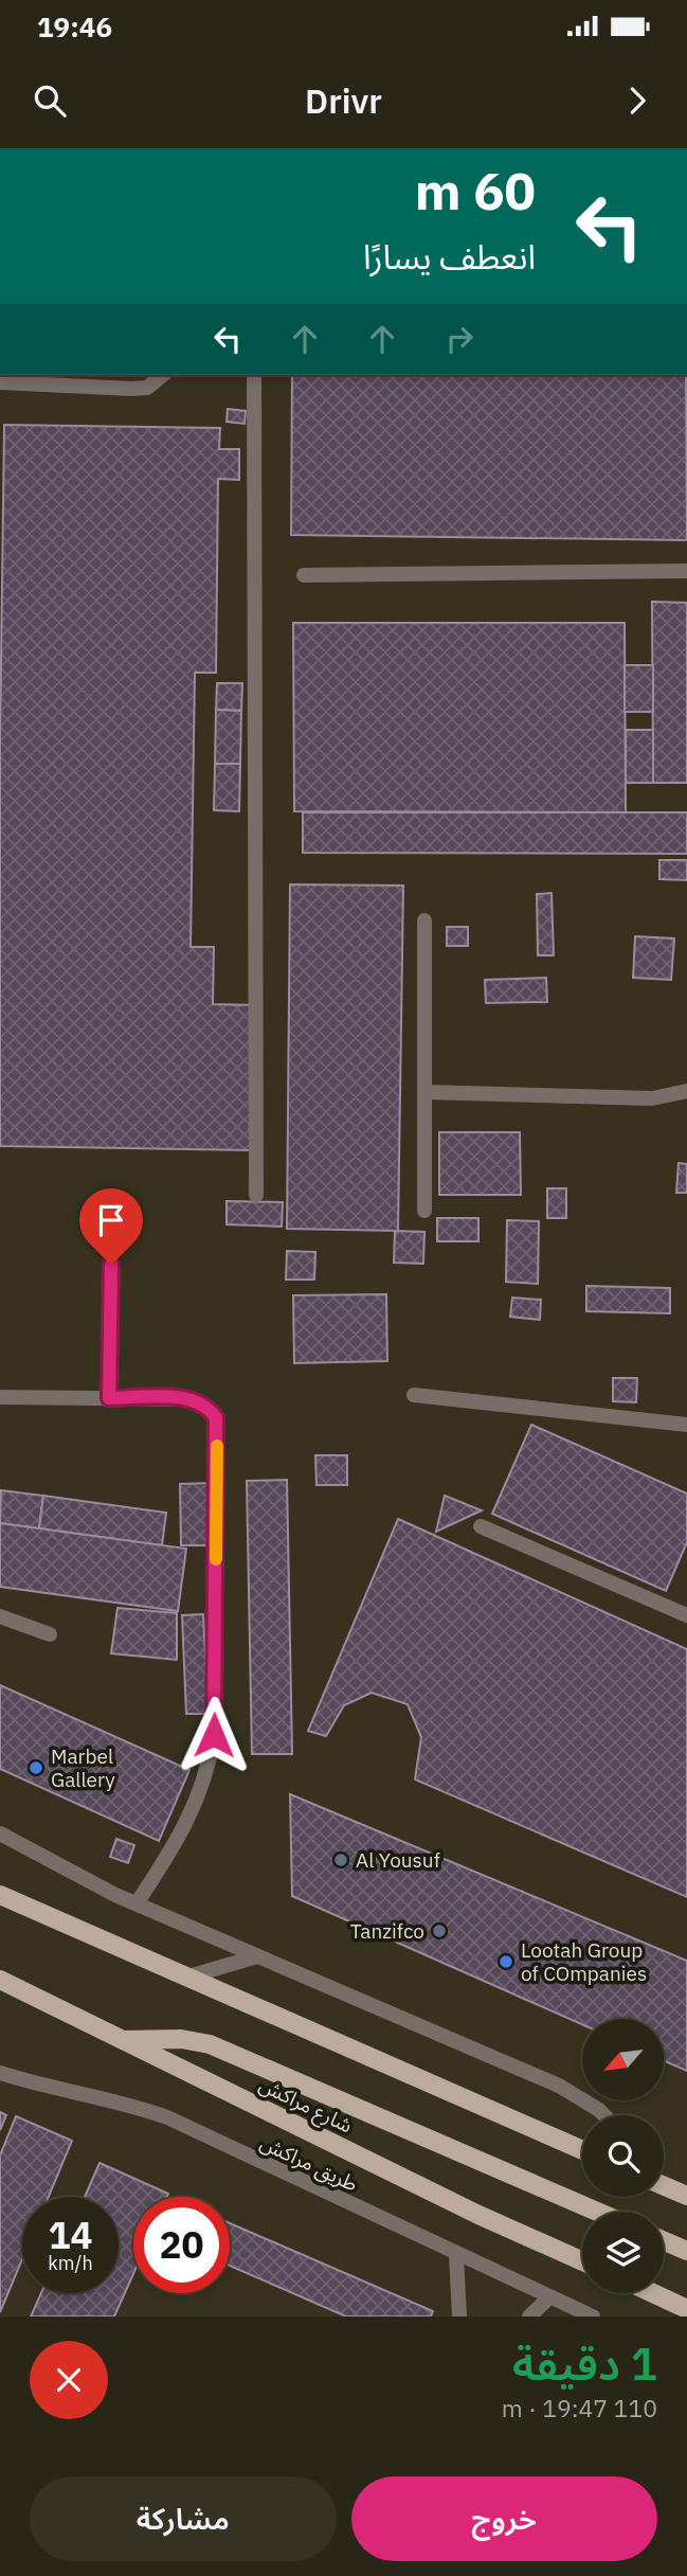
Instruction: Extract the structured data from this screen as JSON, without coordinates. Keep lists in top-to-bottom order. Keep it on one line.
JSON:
{"streets":{"main road":["شارع مراكش"],"street":["طريق مراكش"]},"places":["Marbel Gallery","Al Yousuf","Tanzifco","Lootah Group of COmpanies"],"north":"bottom left","page":{"status":"19:46","header":"Drivr","turn":["60 m","انعطف يسارًا"],"speed":"14 km/h","limit":"20","heading":["1 دقيقة","110 m · 19:47"],"buttons":["خروج","مشاركة"]}}
